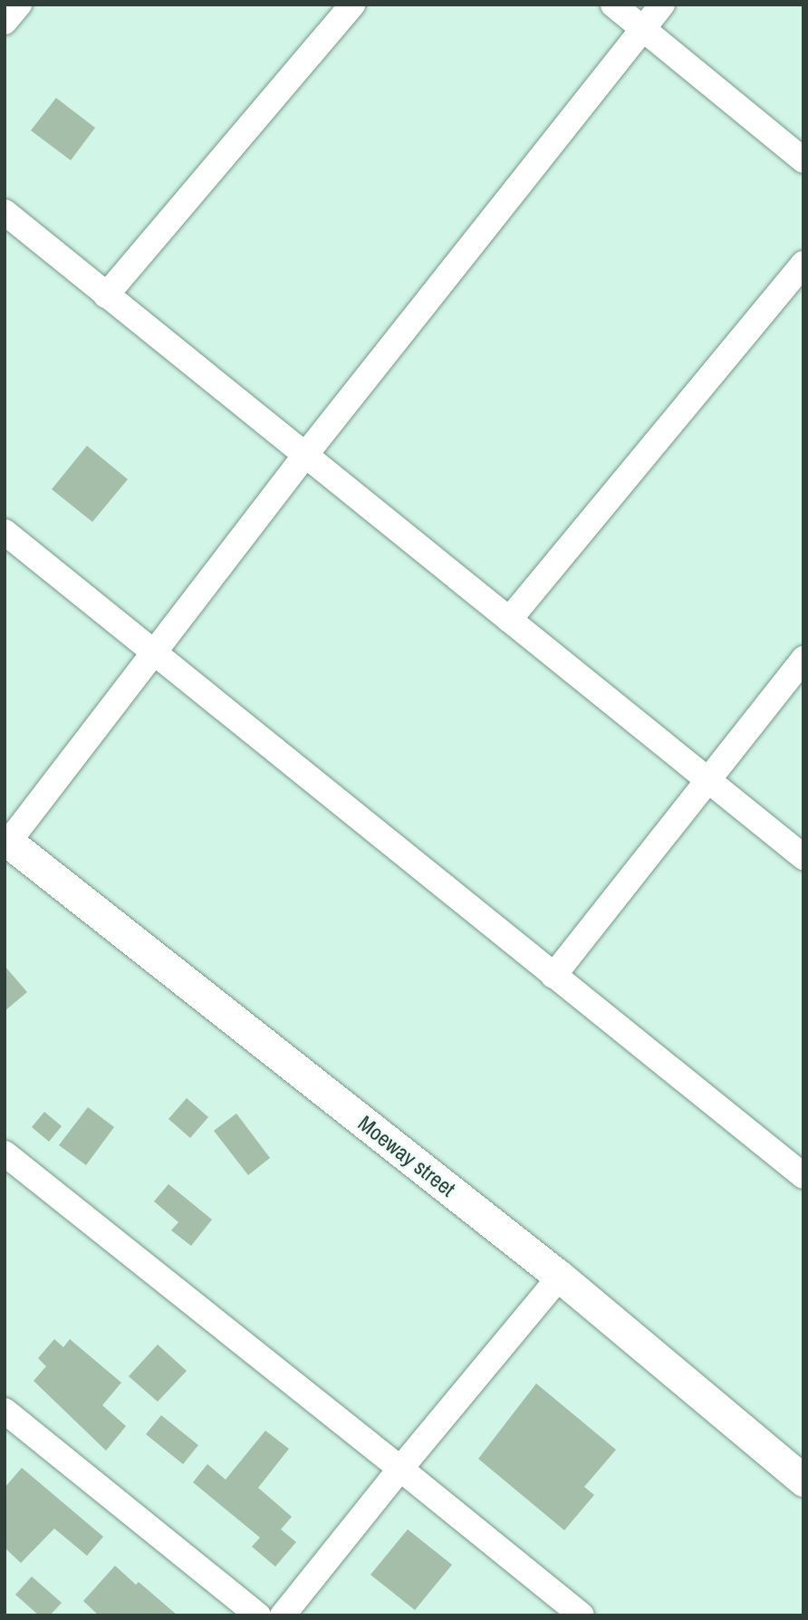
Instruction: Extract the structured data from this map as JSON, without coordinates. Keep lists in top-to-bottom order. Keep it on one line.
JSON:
{"streets":{"street":["Moeway street"]}}
